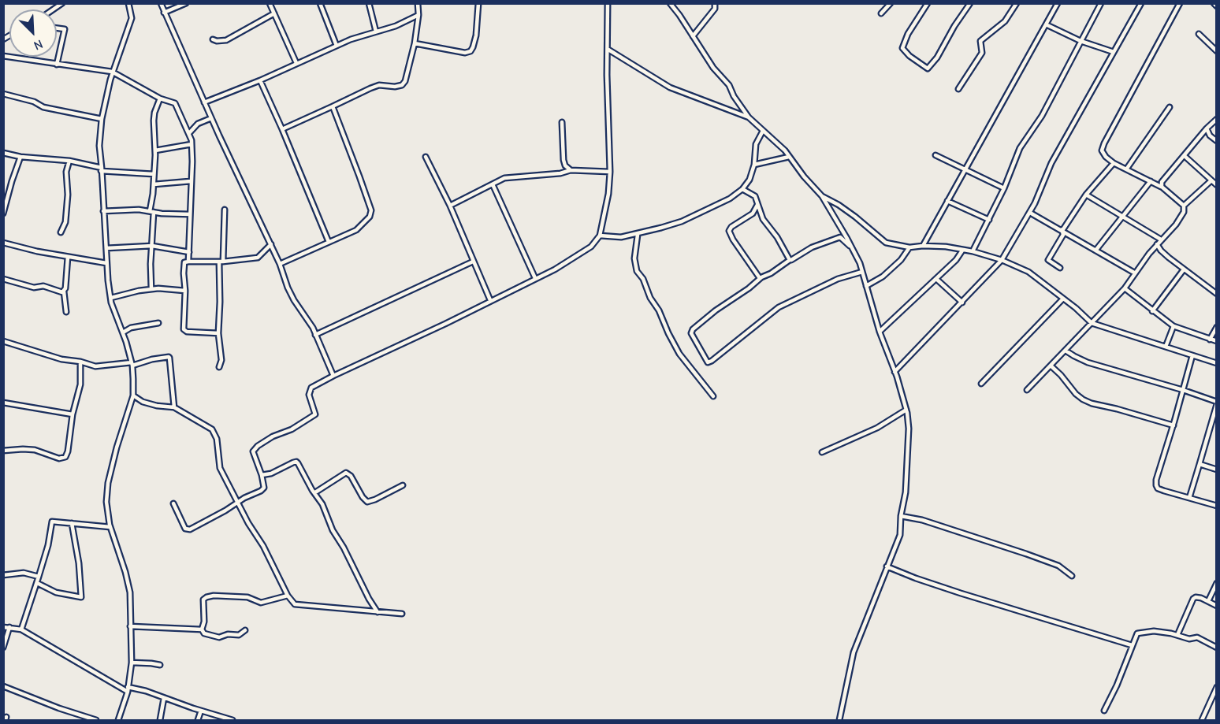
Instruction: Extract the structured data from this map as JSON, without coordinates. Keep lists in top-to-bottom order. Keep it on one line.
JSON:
{"north":"bottom right"}
